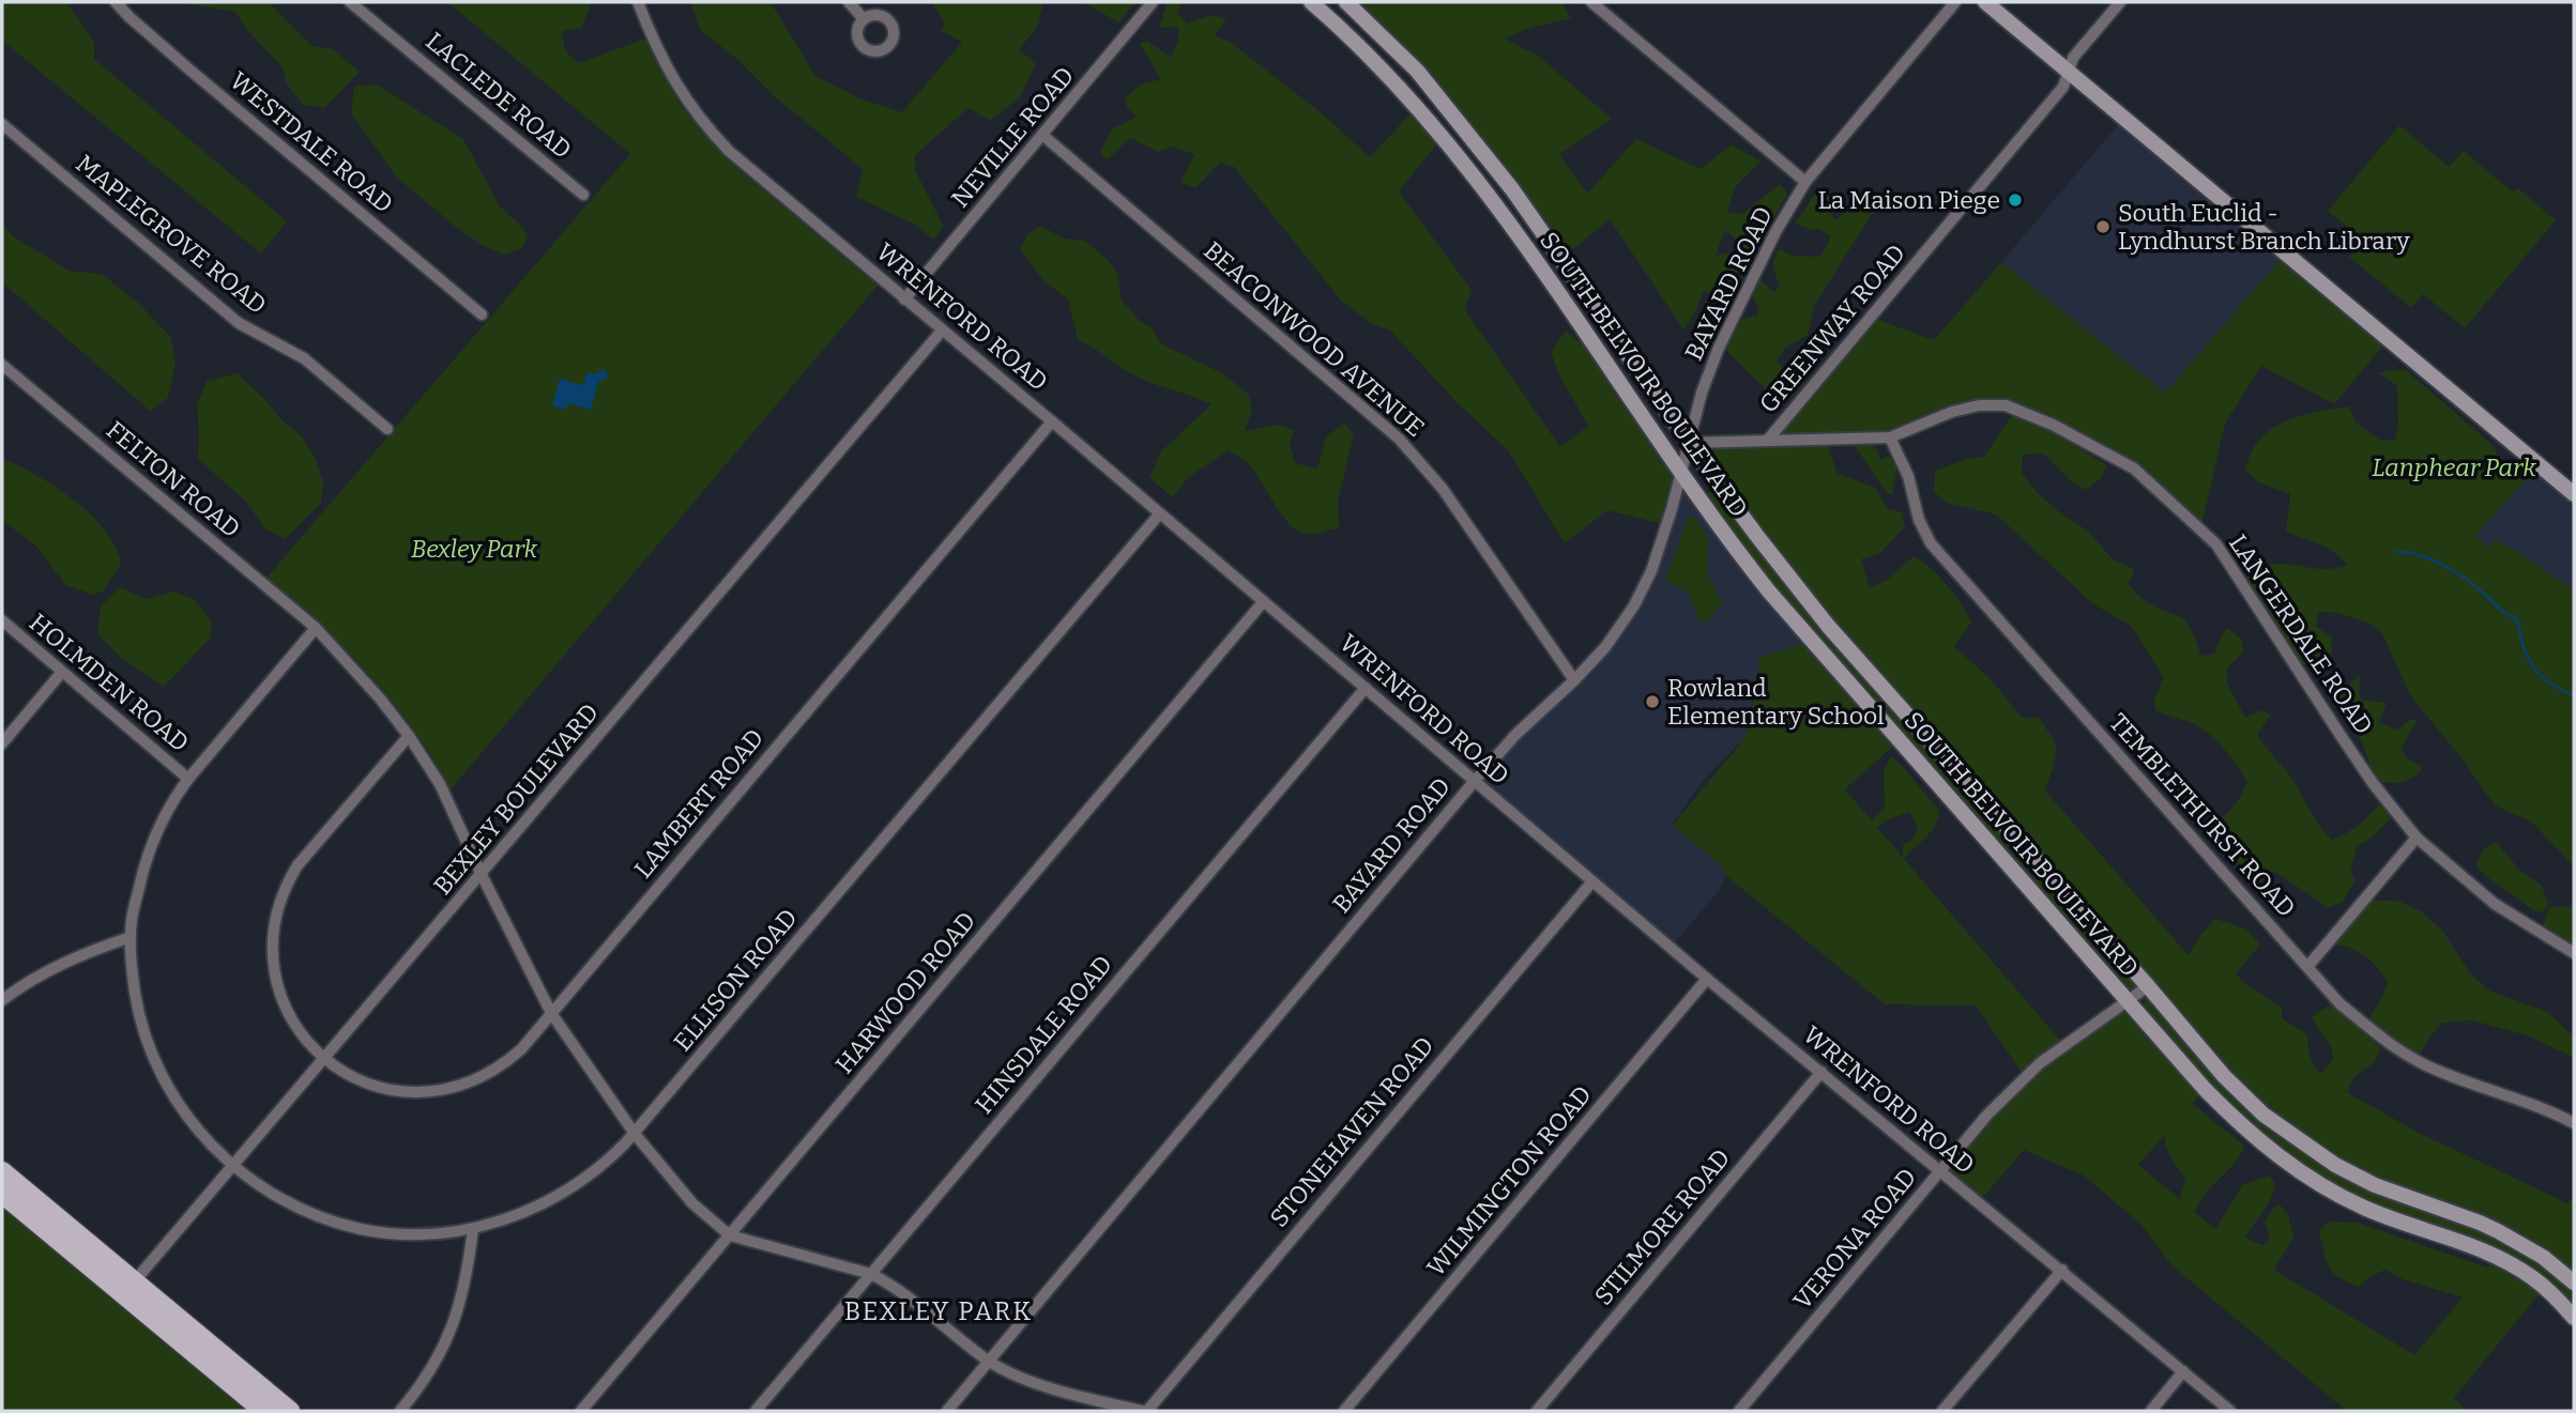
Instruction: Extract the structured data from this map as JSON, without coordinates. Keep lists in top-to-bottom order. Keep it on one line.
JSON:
{"streets":{"street":["LACLEDE ROAD","NEVILLE ROAD","WESTDALE ROAD","MAPLEGROVE ROAD","BAYARD ROAD","WRENFORD ROAD","GREENWAY ROAD","BEACONWOOD AVENUE","SOUTH BELVOIR BOULEVARD","FELTON ROAD","LANGERDALE ROAD","HOLMDEN ROAD","BEXLEY BOULEVARD","LAMBERT ROAD","TEMBLETHURST ROAD","ELLISON ROAD","HARWOOD ROAD","HINSDALE ROAD","STONEHAVEN ROAD","WILMINGTON ROAD","STILMORE ROAD","VERONA ROAD"]},"crossings":[["NEVILLE ROAD","WRENFORD ROAD"],["NEVILLE ROAD","BEACONWOOD AVENUE"],["BAYARD ROAD","WRENFORD ROAD"],["BAYARD ROAD","BEACONWOOD AVENUE"],["BAYARD ROAD","SOUTH BELVOIR BOULEVARD"],["BAYARD ROAD","LANGERDALE ROAD"],["WRENFORD ROAD","BEXLEY BOULEVARD"],["WRENFORD ROAD","LAMBERT ROAD"],["WRENFORD ROAD","ELLISON ROAD"],["WRENFORD ROAD","HARWOOD ROAD"],["WRENFORD ROAD","HINSDALE ROAD"],["WRENFORD ROAD","STONEHAVEN ROAD"],["WRENFORD ROAD","WILMINGTON ROAD"],["WRENFORD ROAD","STILMORE ROAD"],["WRENFORD ROAD","VERONA ROAD"],["GREENWAY ROAD","LANGERDALE ROAD"],["SOUTH BELVOIR BOULEVARD","LANGERDALE ROAD"],["SOUTH BELVOIR BOULEVARD","VERONA ROAD"],["FELTON ROAD","BEXLEY BOULEVARD"],["FELTON ROAD","LAMBERT ROAD"],["FELTON ROAD","ELLISON ROAD"],["FELTON ROAD","HARWOOD ROAD"],["LANGERDALE ROAD","TEMBLETHURST ROAD"],["HOLMDEN ROAD","ELLISON ROAD"],["BEXLEY BOULEVARD","LAMBERT ROAD"],["BEXLEY BOULEVARD","ELLISON ROAD"]],"districts":["BEXLEY PARK"],"parks":["Lanphear Park","Bexley Park"],"places":["La Maison Piege","South Euclid - Lyndhurst Branch Library","Rowland Elementary School"]}
